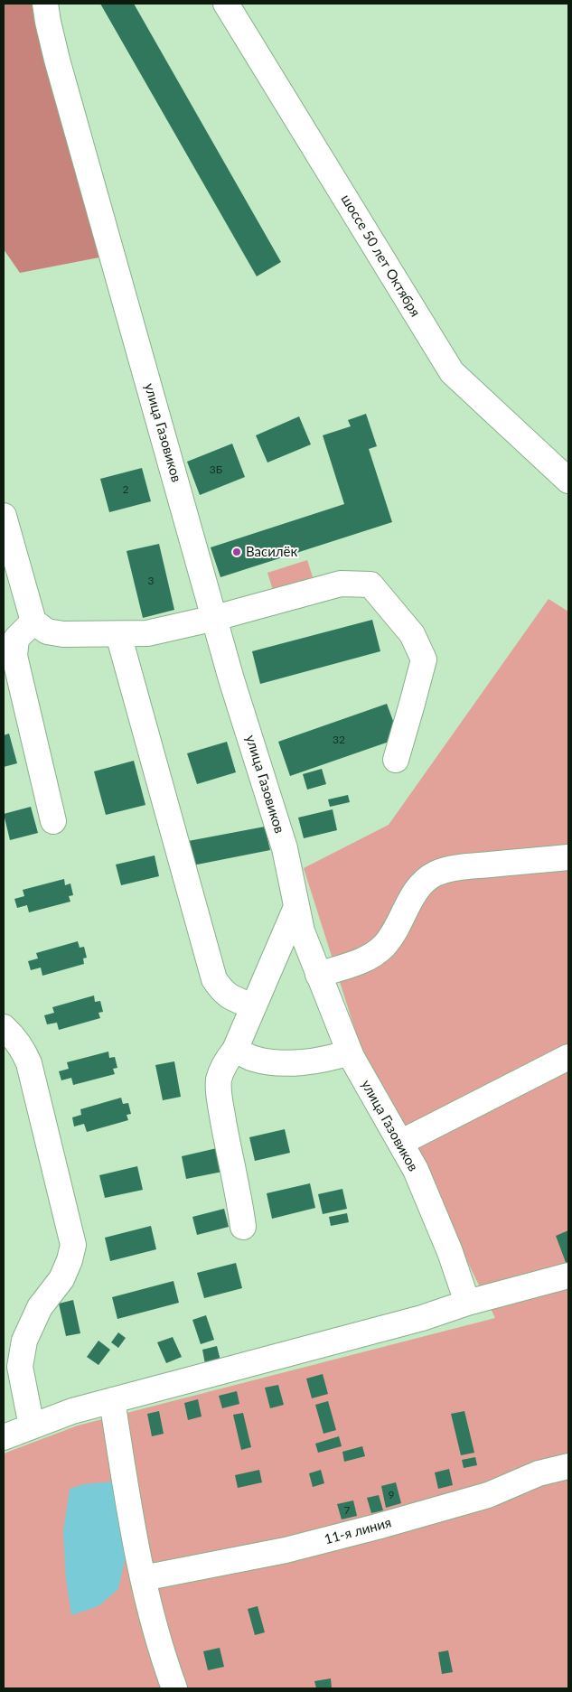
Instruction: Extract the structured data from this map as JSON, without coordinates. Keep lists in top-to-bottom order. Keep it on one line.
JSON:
{"streets":{"street":["шоссе 50 лет Октября","улица Газовиков","11-я линия"]},"places":["Василёк"],"house_numbers":["3Б","2","3","32","9","7"]}
